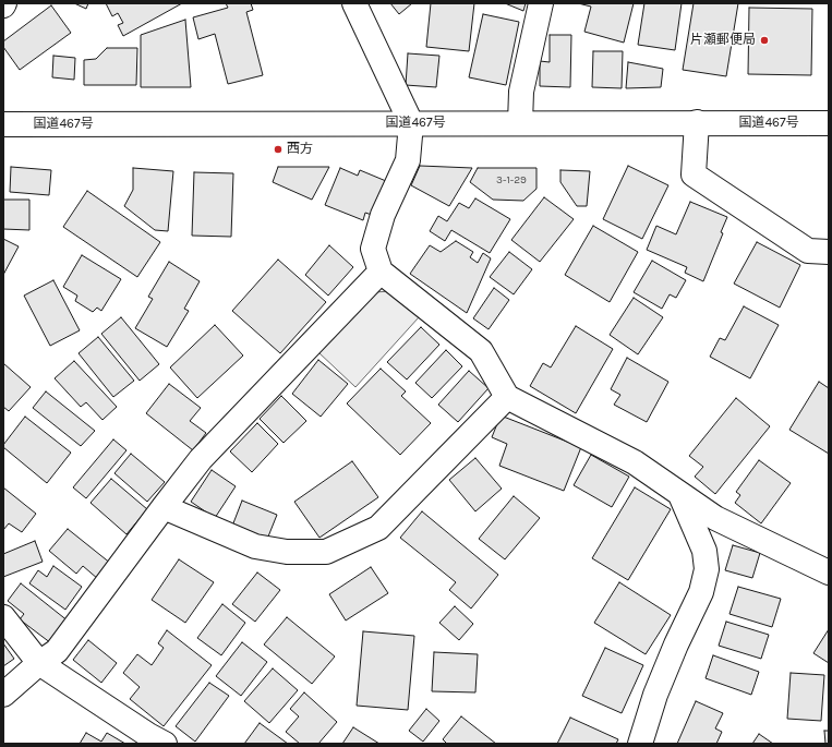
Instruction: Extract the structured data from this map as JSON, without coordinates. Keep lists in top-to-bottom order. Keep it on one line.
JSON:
{"streets":{"main road":["国道467号"]},"places":["片瀬郵便局","西方"],"house_numbers":["3-1-29"]}
